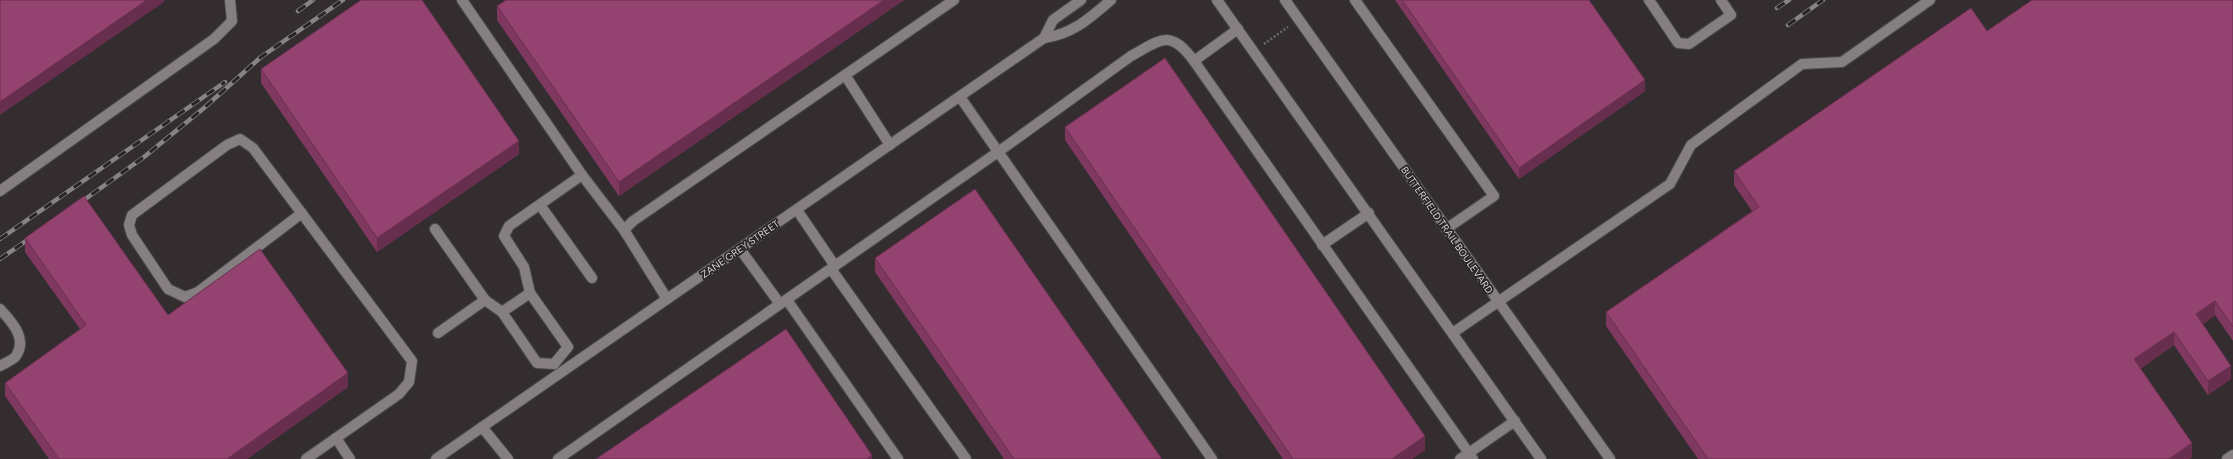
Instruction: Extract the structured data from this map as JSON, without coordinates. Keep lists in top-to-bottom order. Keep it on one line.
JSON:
{"streets":{"street":["BUTTERFIELD TRAIL BOULEVARD","ZANE GREY STREET"]}}
